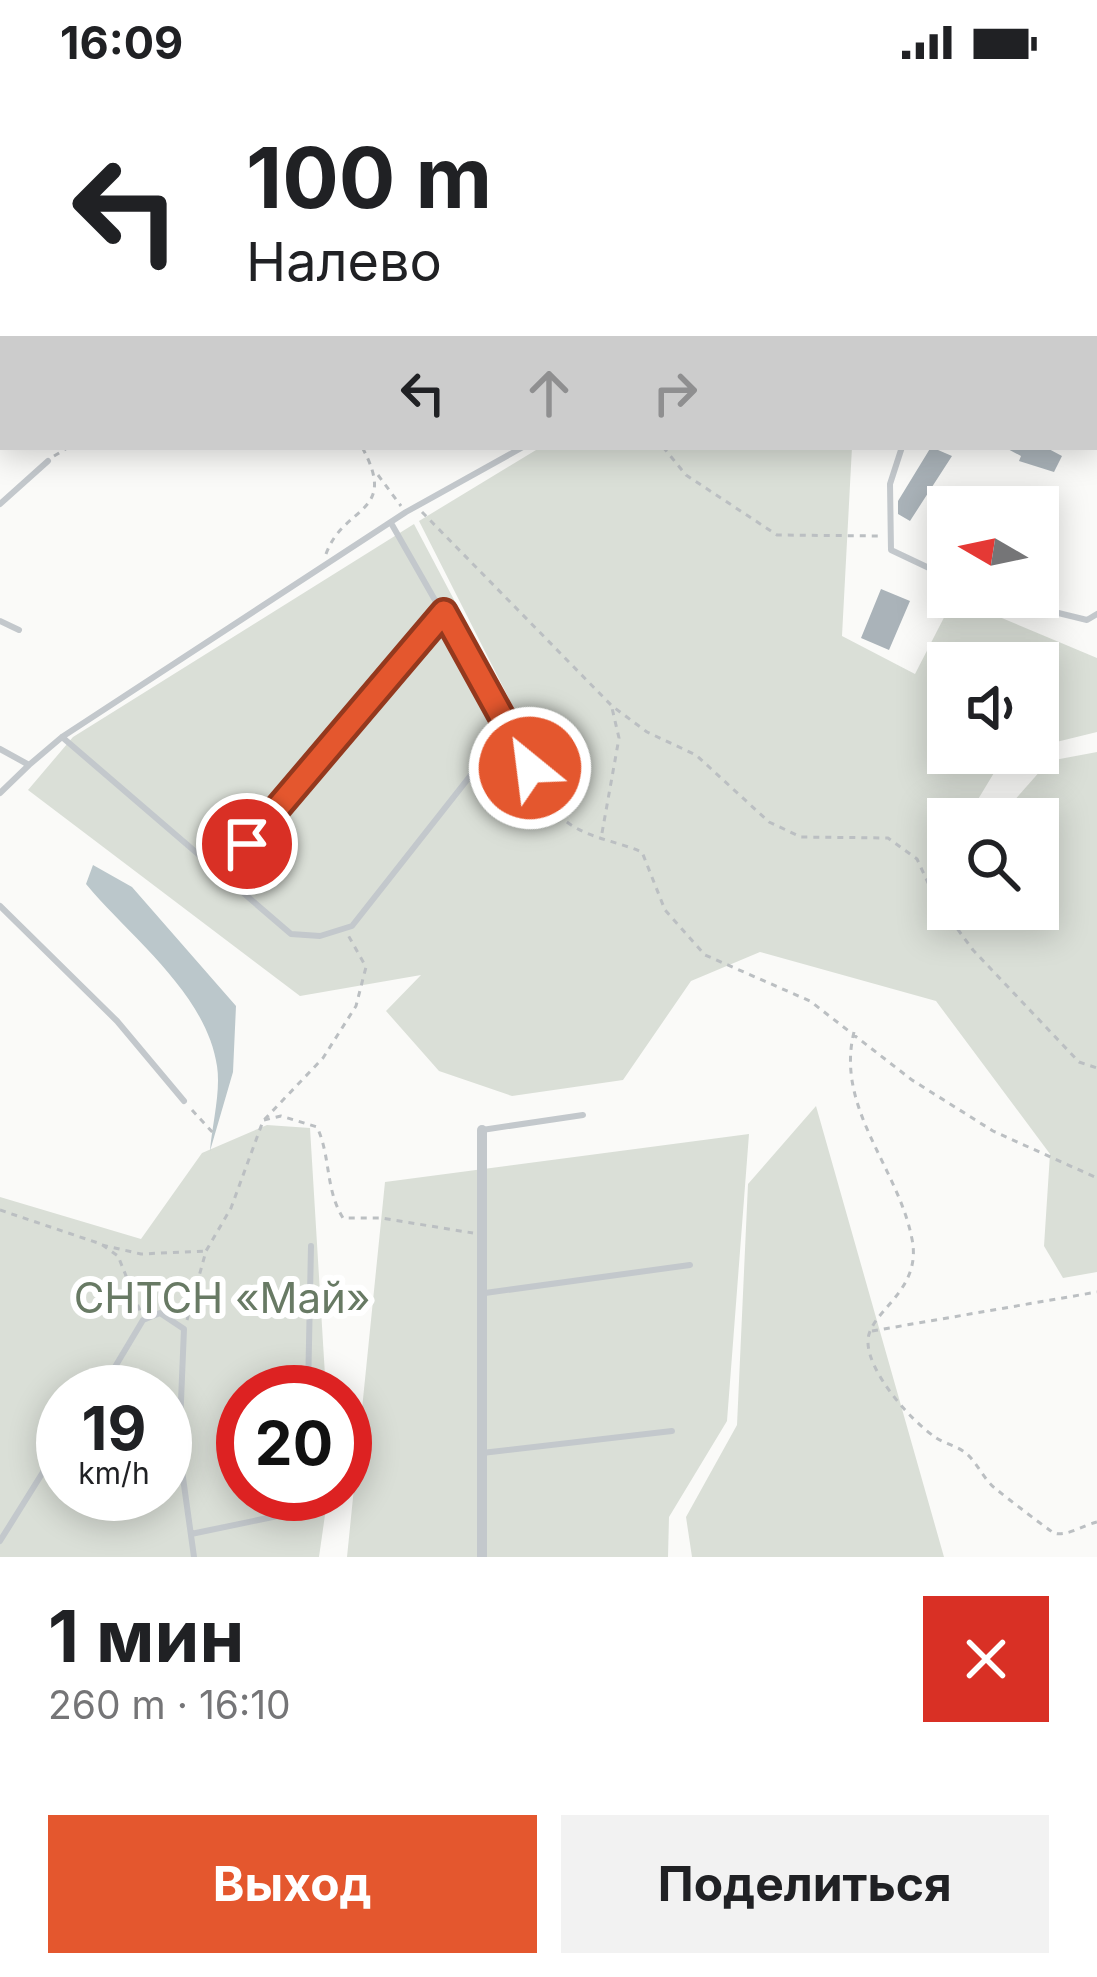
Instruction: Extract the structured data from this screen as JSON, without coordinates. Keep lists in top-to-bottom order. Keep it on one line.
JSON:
{"parks":["СНТСН «Май»"],"north":"left","page":{"status":"16:09","turn":["100 m","Налево"],"speed":"19 km/h","limit":"20","heading":["1 мин","260 m · 16:10"],"buttons":["Выход","Поделиться"]}}
